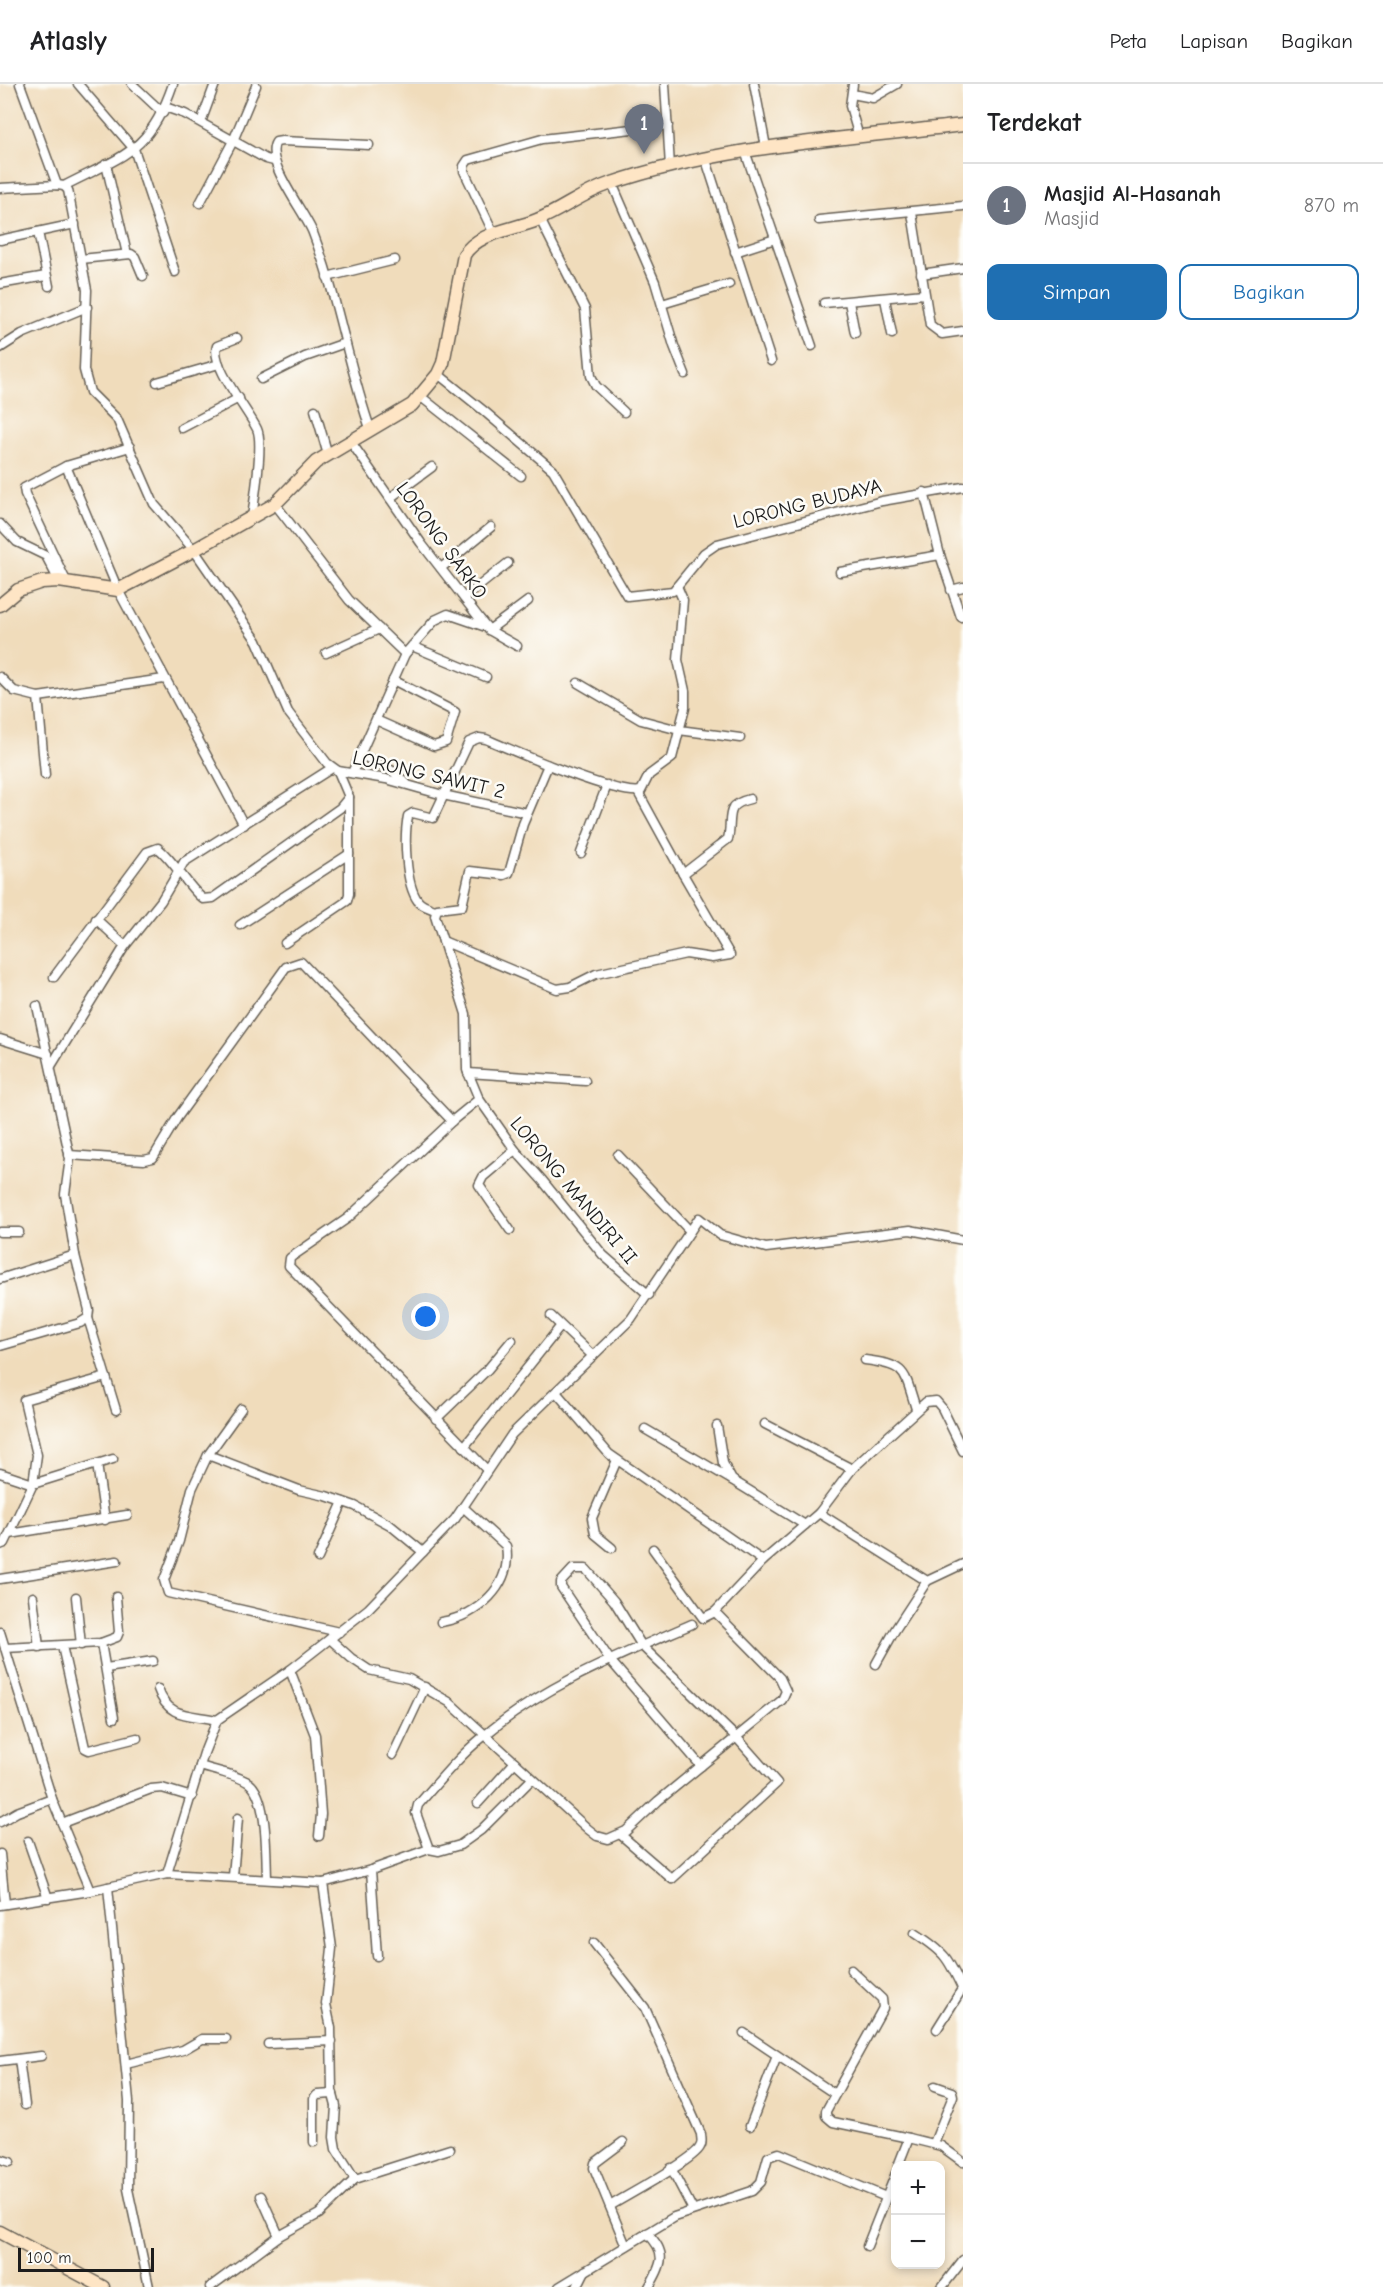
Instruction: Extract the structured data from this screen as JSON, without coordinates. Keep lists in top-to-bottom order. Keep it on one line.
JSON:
{"streets":{"street":["LORONG BUDAYA","LORONG SARKO","LORONG SAWIT 2","LORONG MANDIRI II"]},"scale_bar":"100 m","page":{"header":"Atlasly","nav":["Peta","Lapisan","Bagikan"],"heading":"Terdekat","pins":"1","list":[{"mark":"1","name":"Masjid Al-Hasanah","note":"Masjid","value":"870 m"}],"buttons":["Simpan","Bagikan"],"map_buttons":["+","−"],"scale":"100 m"}}
